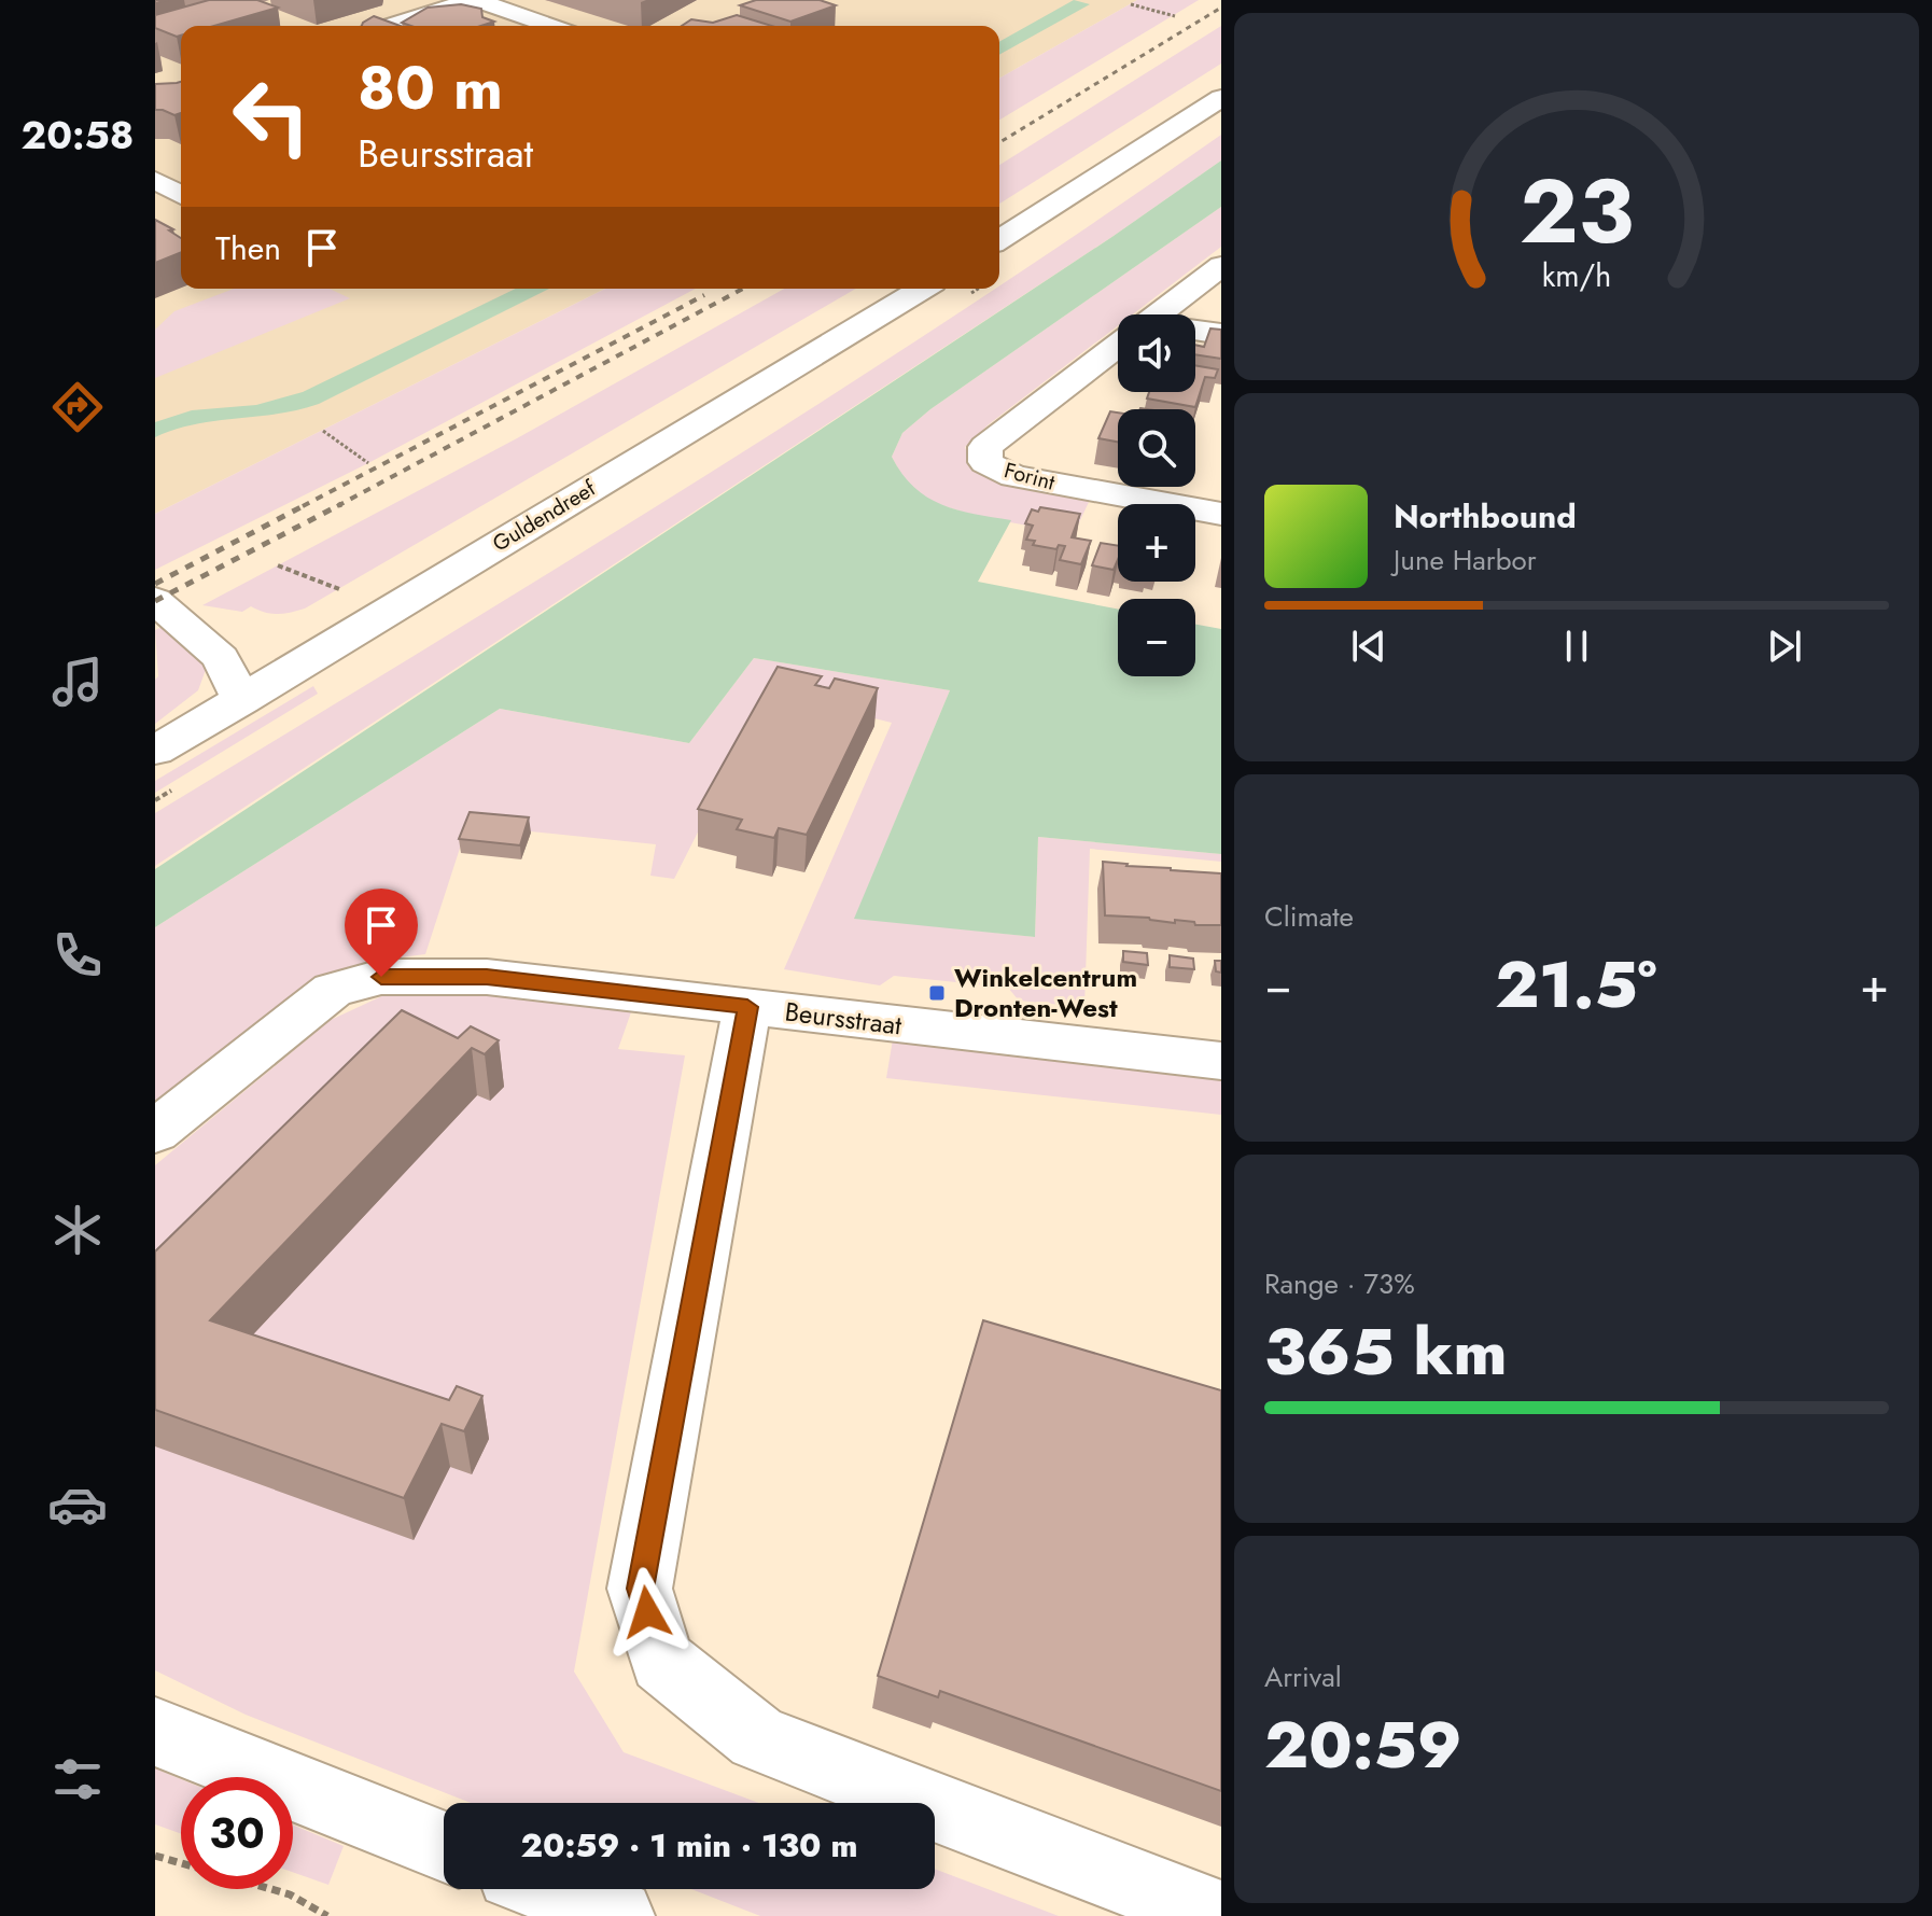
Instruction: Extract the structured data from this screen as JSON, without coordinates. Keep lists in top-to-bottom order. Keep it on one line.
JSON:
{"streets":{"street":["Forint","Guldendreef","Beursstraat"]},"places":{"transit":["Winkelcentrum Dronten-West"]},"page":{"tabs":"20:58","turn":["80 m","Beursstraat"],"then":"Then","map_buttons":["+","−"],"song":["Northbound","June Harbor"],"tile":["Climate",["Range · 73%","365 km"],["Arrival","20:59"]],"heat":["−","21.5°","+"],"limit":"30","trip":"20:59 · 1 min · 130 m","gauge":["23","km/h"]}}
